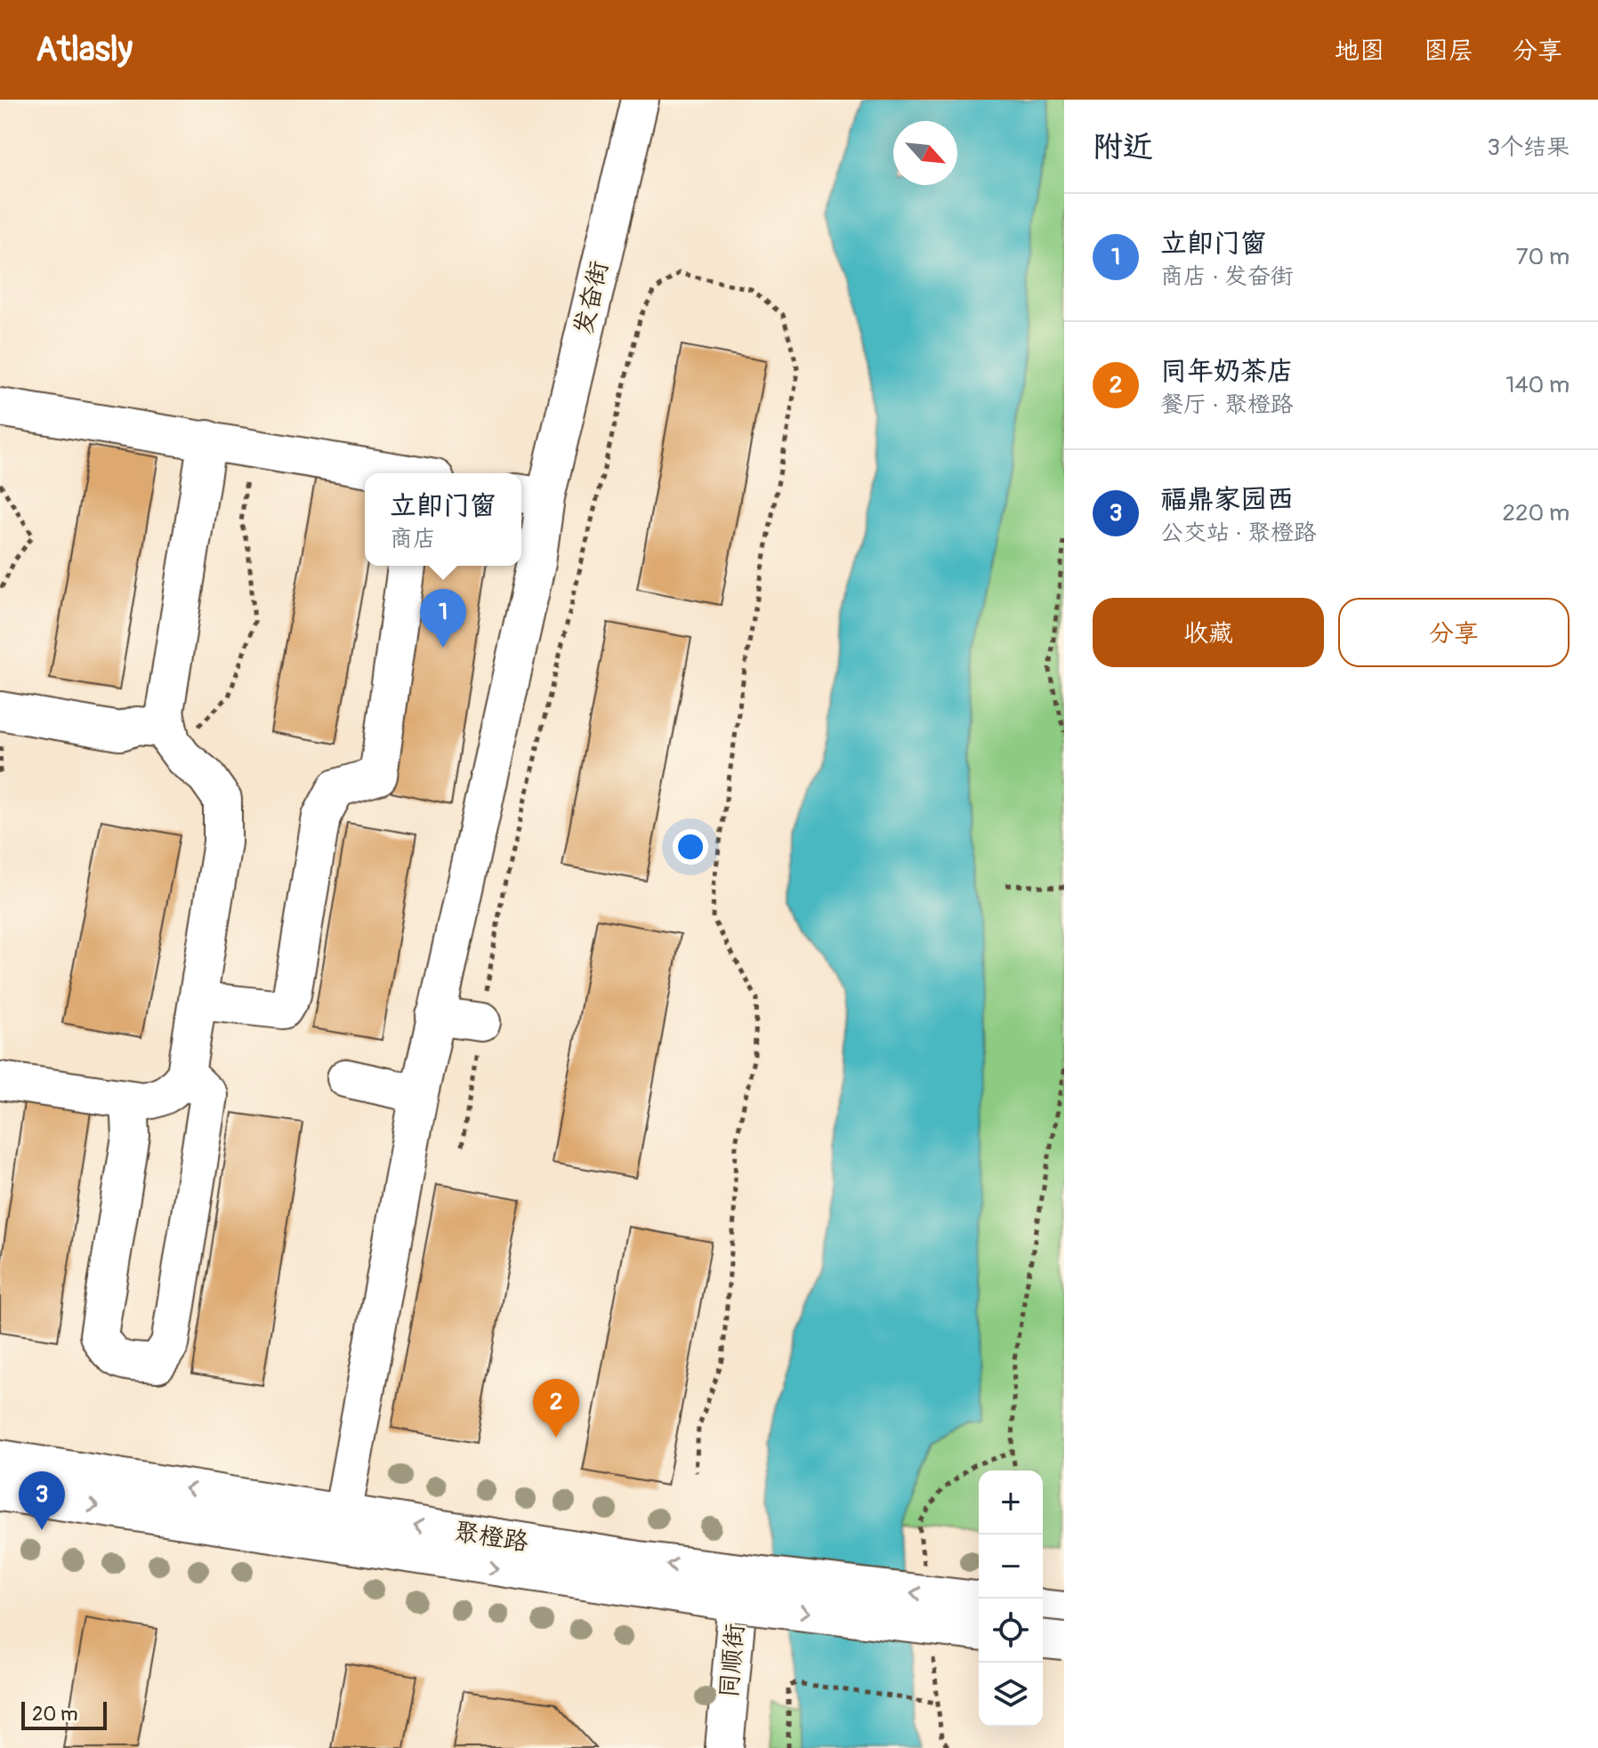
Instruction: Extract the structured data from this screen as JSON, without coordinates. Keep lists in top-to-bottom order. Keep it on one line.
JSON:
{"streets":{"street":["发奋街","聚橙路","同顺街"]},"crossings":[["发奋街","聚橙路"],["聚橙路","同顺街"]],"scale_bar":"20 m","north":"bottom right","page":{"header":"Atlasly","nav":["地图","图层","分享"],"heading":["附近","3个结果"],"list":[{"mark":"1","name":"立即门窗","note":"商店 · 发奋街","value":"70 m"},{"mark":"2","name":"同年奶茶店","note":"餐厅 · 聚橙路","value":"140 m"},{"mark":"3","name":"福鼎家园西","note":"公交站 · 聚橙路","value":"220 m"}],"popup":["立即门窗","商店"],"buttons":["收藏","分享"],"pins":["1","2","3"],"map_buttons":["+","−"],"scale":"20 m"}}
